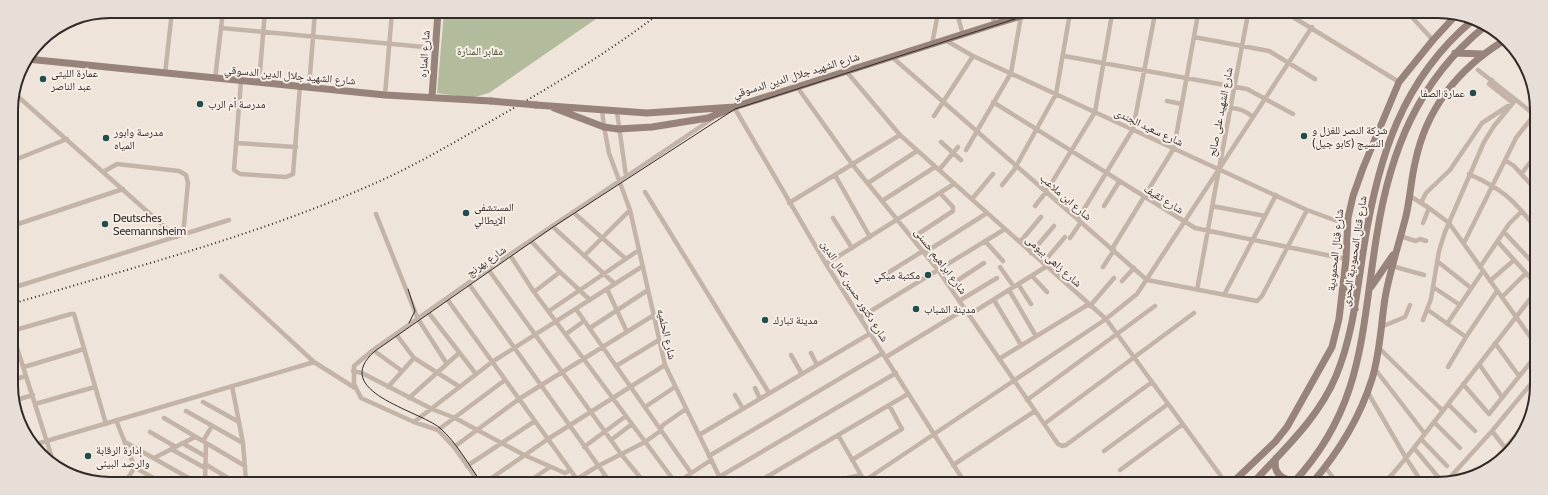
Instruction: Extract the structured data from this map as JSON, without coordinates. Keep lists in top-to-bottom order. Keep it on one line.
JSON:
{"streets":{"main road":["شارع المناره","شارع الشهيد جلال الدين الدسوقي","شارع قنال المحمودية","شارع قنال المحمودية البحرى"],"street":["شارع الشهيد على صالح","شارع سعيد الجندى","شارع ابن ملاعب","شارع ثقيف","شارع بهرنج","شارع ابراهيم حسنى","شارع زاهى بيومى","شارع دكتور حسين كمال الدين","شارع الحلميه"]},"crossings":[["شارع المناره","شارع الشهيد جلال الدين الدسوقي"],["شارع الشهيد جلال الدين الدسوقي","شارع سعيد الجندى"],["شارع الشهيد جلال الدين الدسوقي","شارع ابن ملاعب"],["شارع الشهيد جلال الدين الدسوقي","شارع بهرنج"],["شارع الشهيد جلال الدين الدسوقي","شارع ابراهيم حسنى"],["شارع الشهيد جلال الدين الدسوقي","شارع زاهى بيومى"],["شارع الشهيد جلال الدين الدسوقي","شارع دكتور حسين كمال الدين"],["شارع الشهيد جلال الدين الدسوقي","شارع الحلميه"],["شارع الشهيد على صالح","شارع سعيد الجندى"],["شارع الشهيد على صالح","شارع ابن ملاعب"],["شارع الشهيد على صالح","شارع ثقيف"],["شارع الشهيد على صالح","شارع ابراهيم حسنى"],["شارع الشهيد على صالح","شارع زاهى بيومى"],["شارع الشهيد على صالح","شارع دكتور حسين كمال الدين"],["شارع سعيد الجندى","شارع قنال المحمودية"],["شارع ثقيف","شارع قنال المحمودية"],["شارع بهرنج","شارع الحلميه"],["شارع ابراهيم حسنى","شارع زاهى بيومى"]],"parks":["مقابر المنارة"],"places":["عمارة الليثى عبد الناصر","عمارة الصفا","مدرسة أم الرب","شركة النصر للغزل و النسيج (كابو جيل)","مدرسة وابور المياه","المستشفى الإيطالي","Deutsches Seemannsheim","مكتبة ميكي","مدينة الشباب","مدينة تبارك","إدارة الرقابة والرصد البيئى"]}
